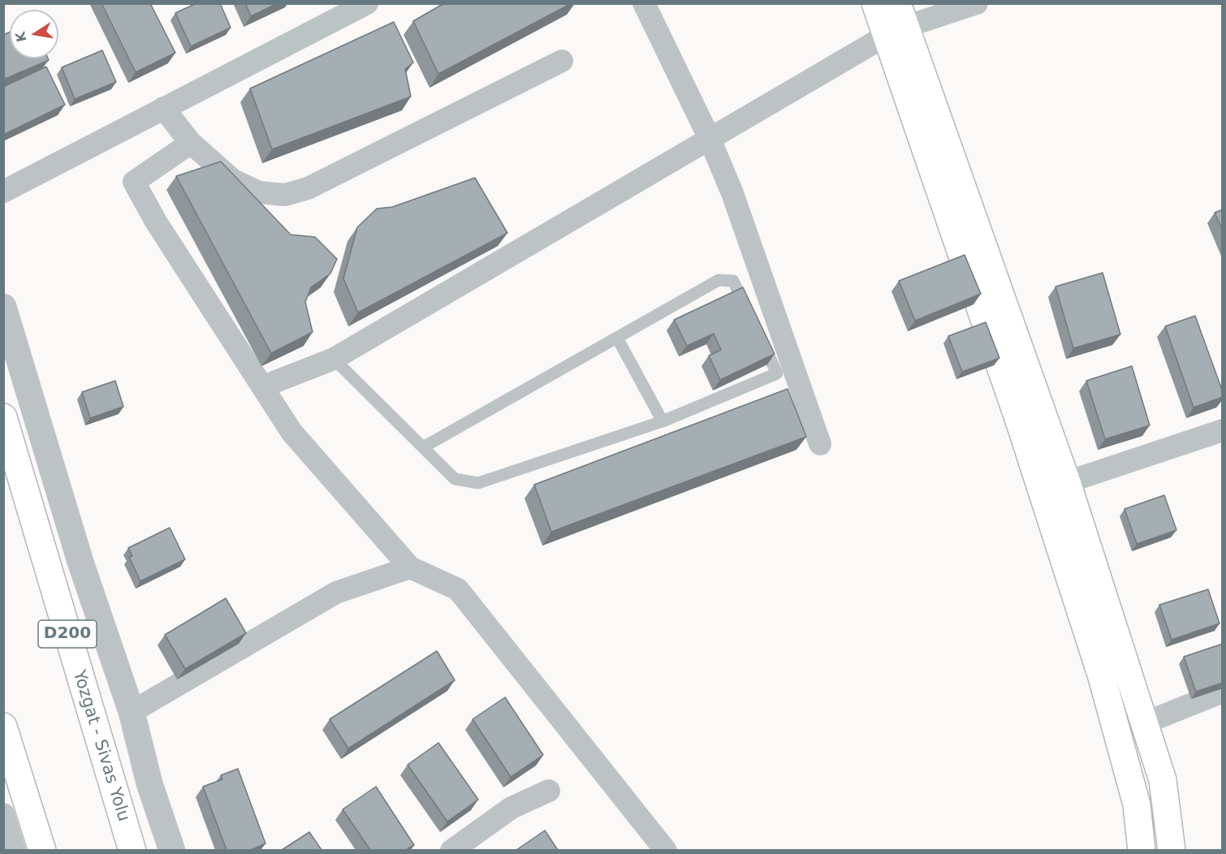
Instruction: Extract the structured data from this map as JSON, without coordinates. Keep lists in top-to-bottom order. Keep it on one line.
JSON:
{"streets":{"main road":["D200","Yozgat - Sivas Yolu"]},"north":"left"}
